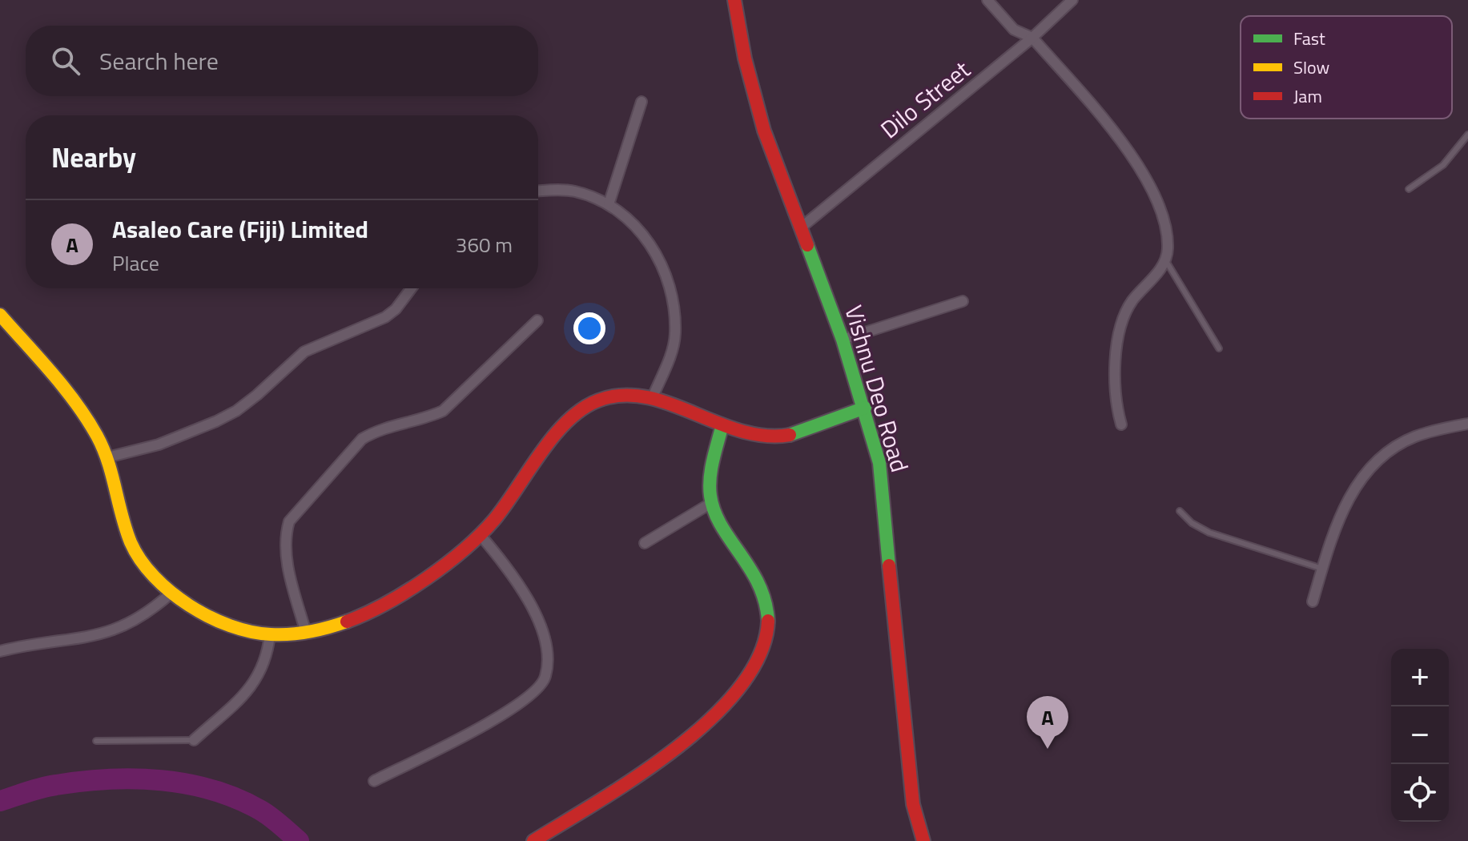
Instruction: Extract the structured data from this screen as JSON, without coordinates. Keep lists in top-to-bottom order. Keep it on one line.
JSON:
{"streets":{"street":["Dilo Street","Vishnu Deo Road"]},"crossings":[["Dilo Street","Vishnu Deo Road"]],"legend":["Fast","Slow","Jam"],"page":{"search":"Search here","heading":"Nearby","list":[{"mark":"A","name":"Asaleo Care (Fiji) Limited","note":"Place","value":"360 m"}],"map_buttons":["+","−"],"pins":"A"}}
